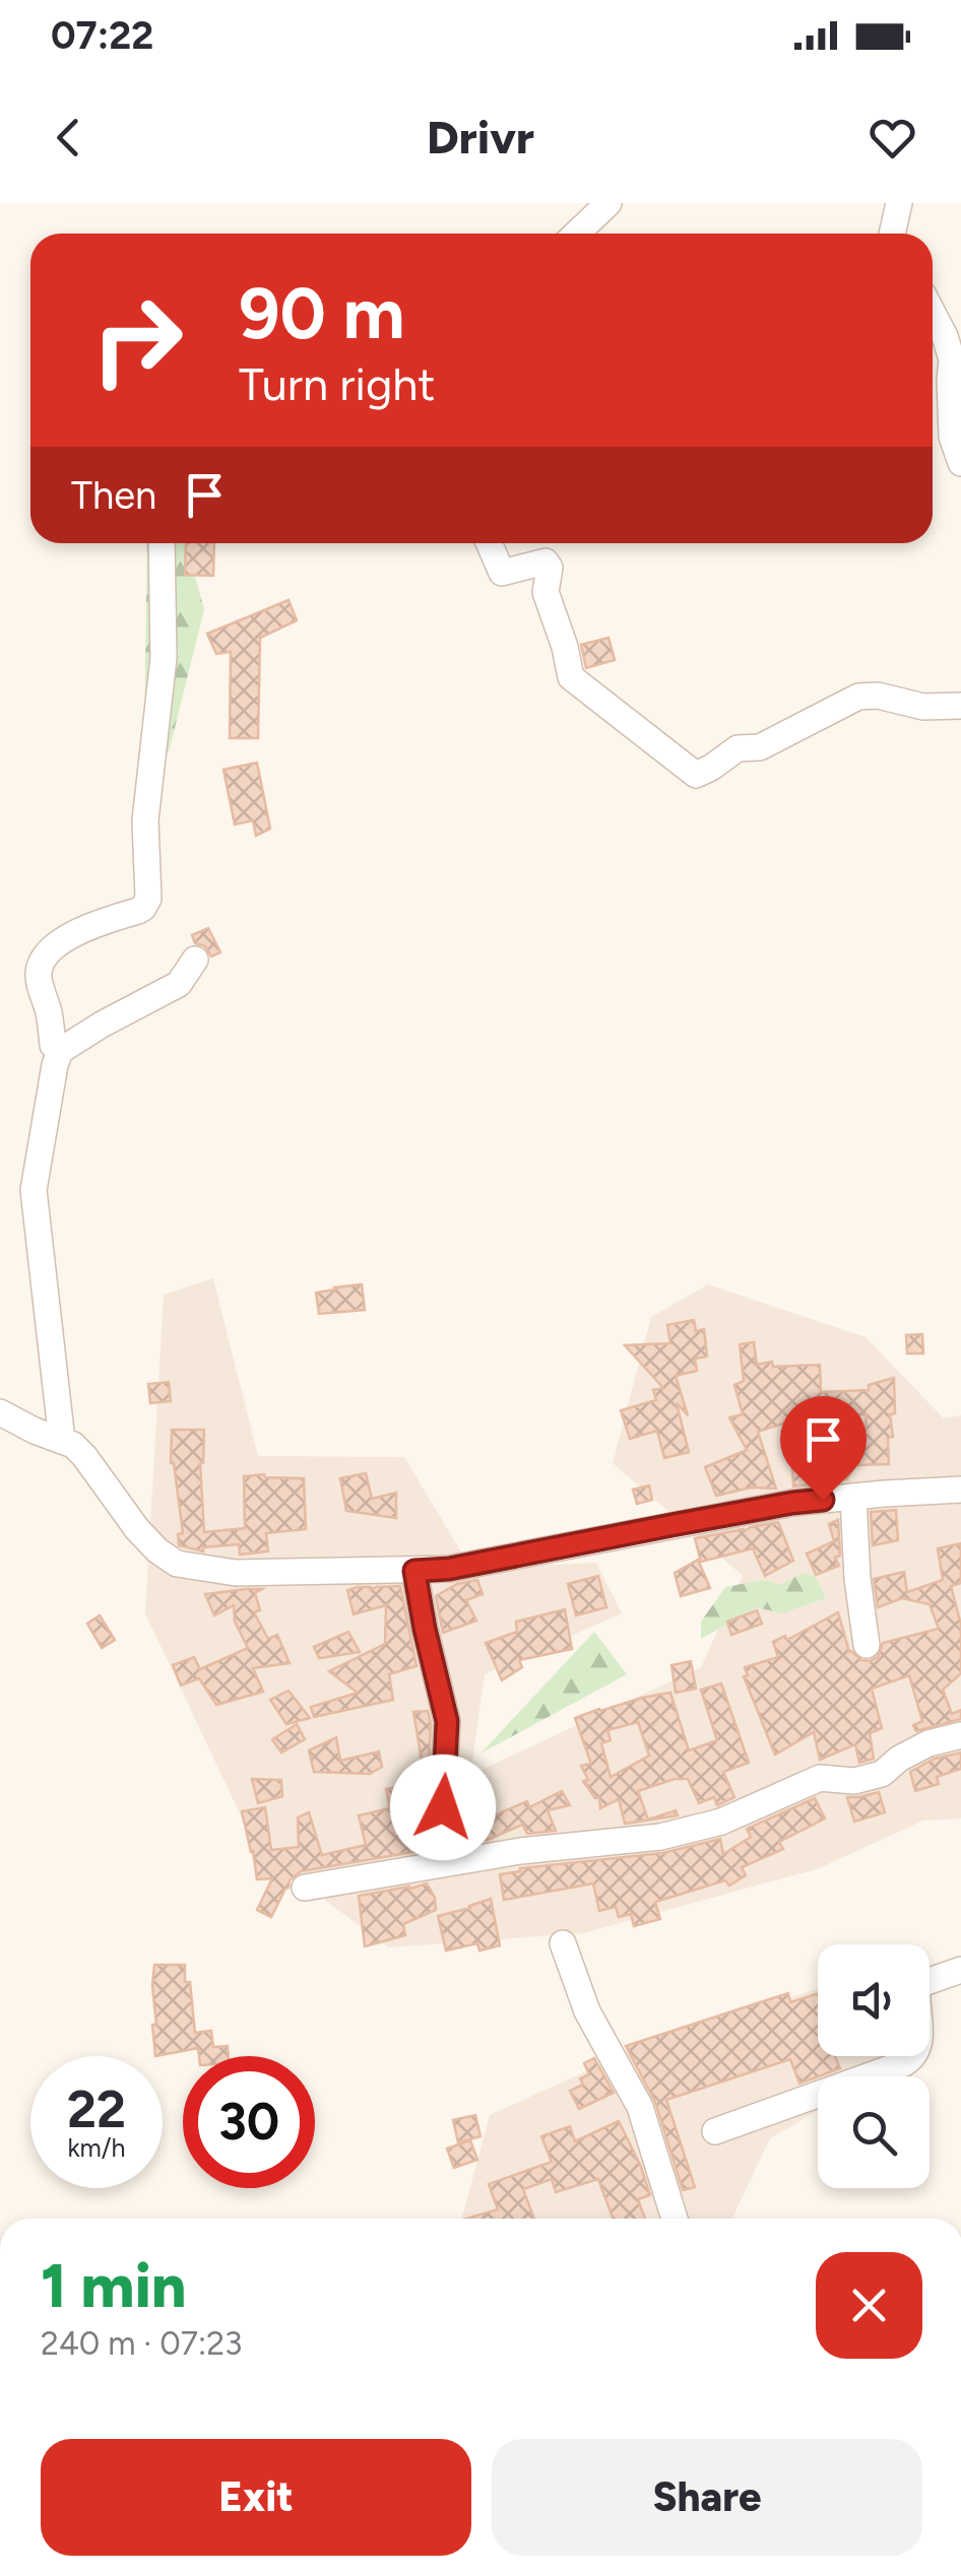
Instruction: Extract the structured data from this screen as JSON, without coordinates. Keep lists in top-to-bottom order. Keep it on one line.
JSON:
{"page":{"status":"07:22","header":"Drivr","turn":["90 m","Turn right"],"then":"Then","speed":"22 km/h","limit":"30","heading":["1 min","240 m · 07:23"],"buttons":["Exit","Share"]}}
